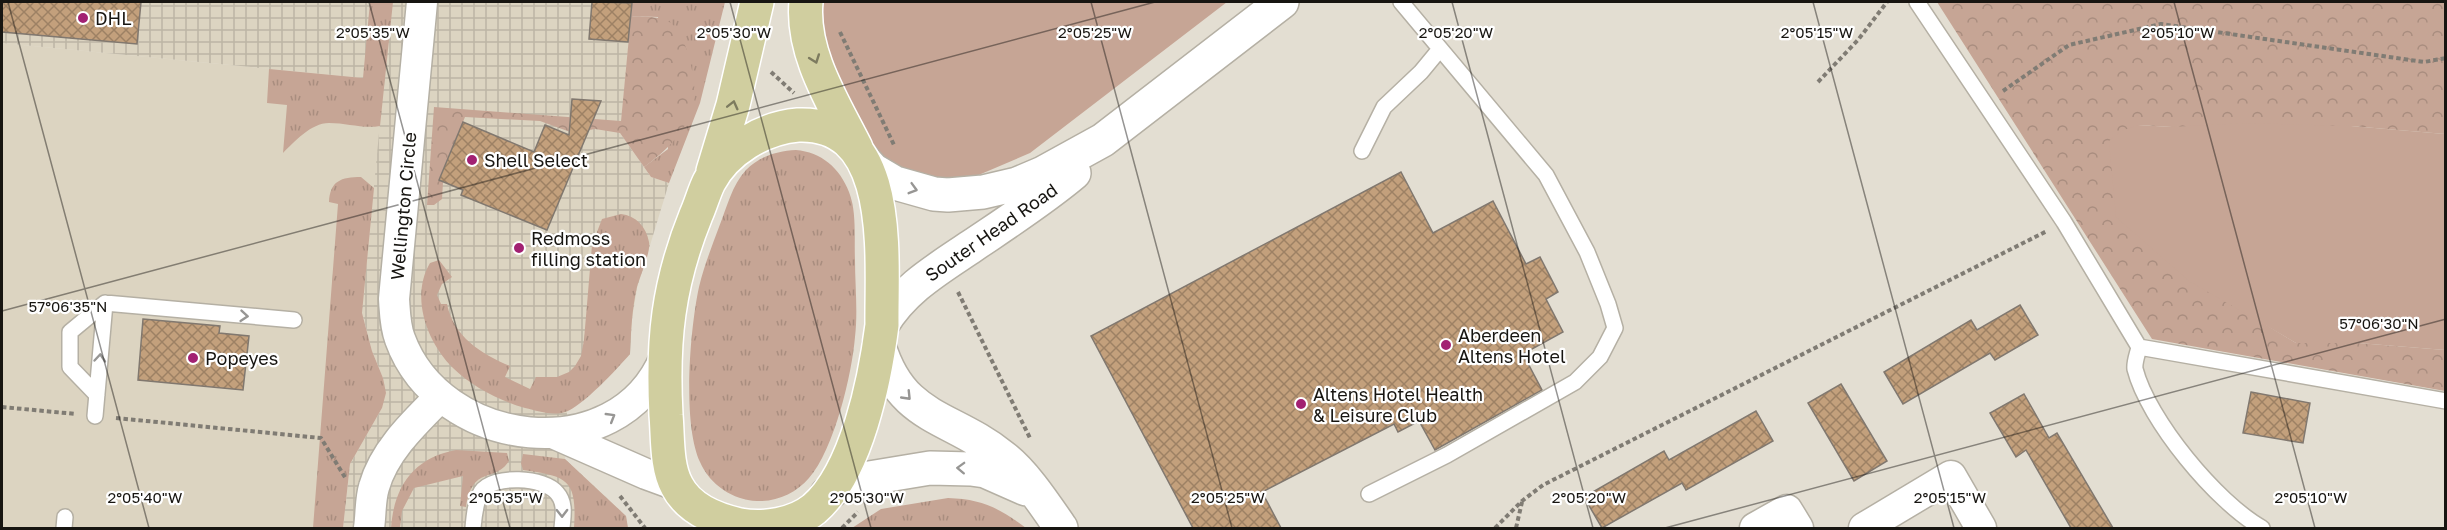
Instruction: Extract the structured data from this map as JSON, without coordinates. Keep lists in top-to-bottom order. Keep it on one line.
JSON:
{"streets":{"street":["Wellington Circle","Souter Head Road"]},"places":["DHL","Shell Select","Redmoss filling station","Aberdeen Altens Hotel","Popeyes","Altens Hotel Health & Leisure Club"],"coordinates":["2°05'35\"W","2°05'30\"W","2°05'25\"W","2°05'20\"W","2°05'15\"W","2°05'10\"W","57°06'35\"N","57°06'30\"N","2°05'40\"W"]}
